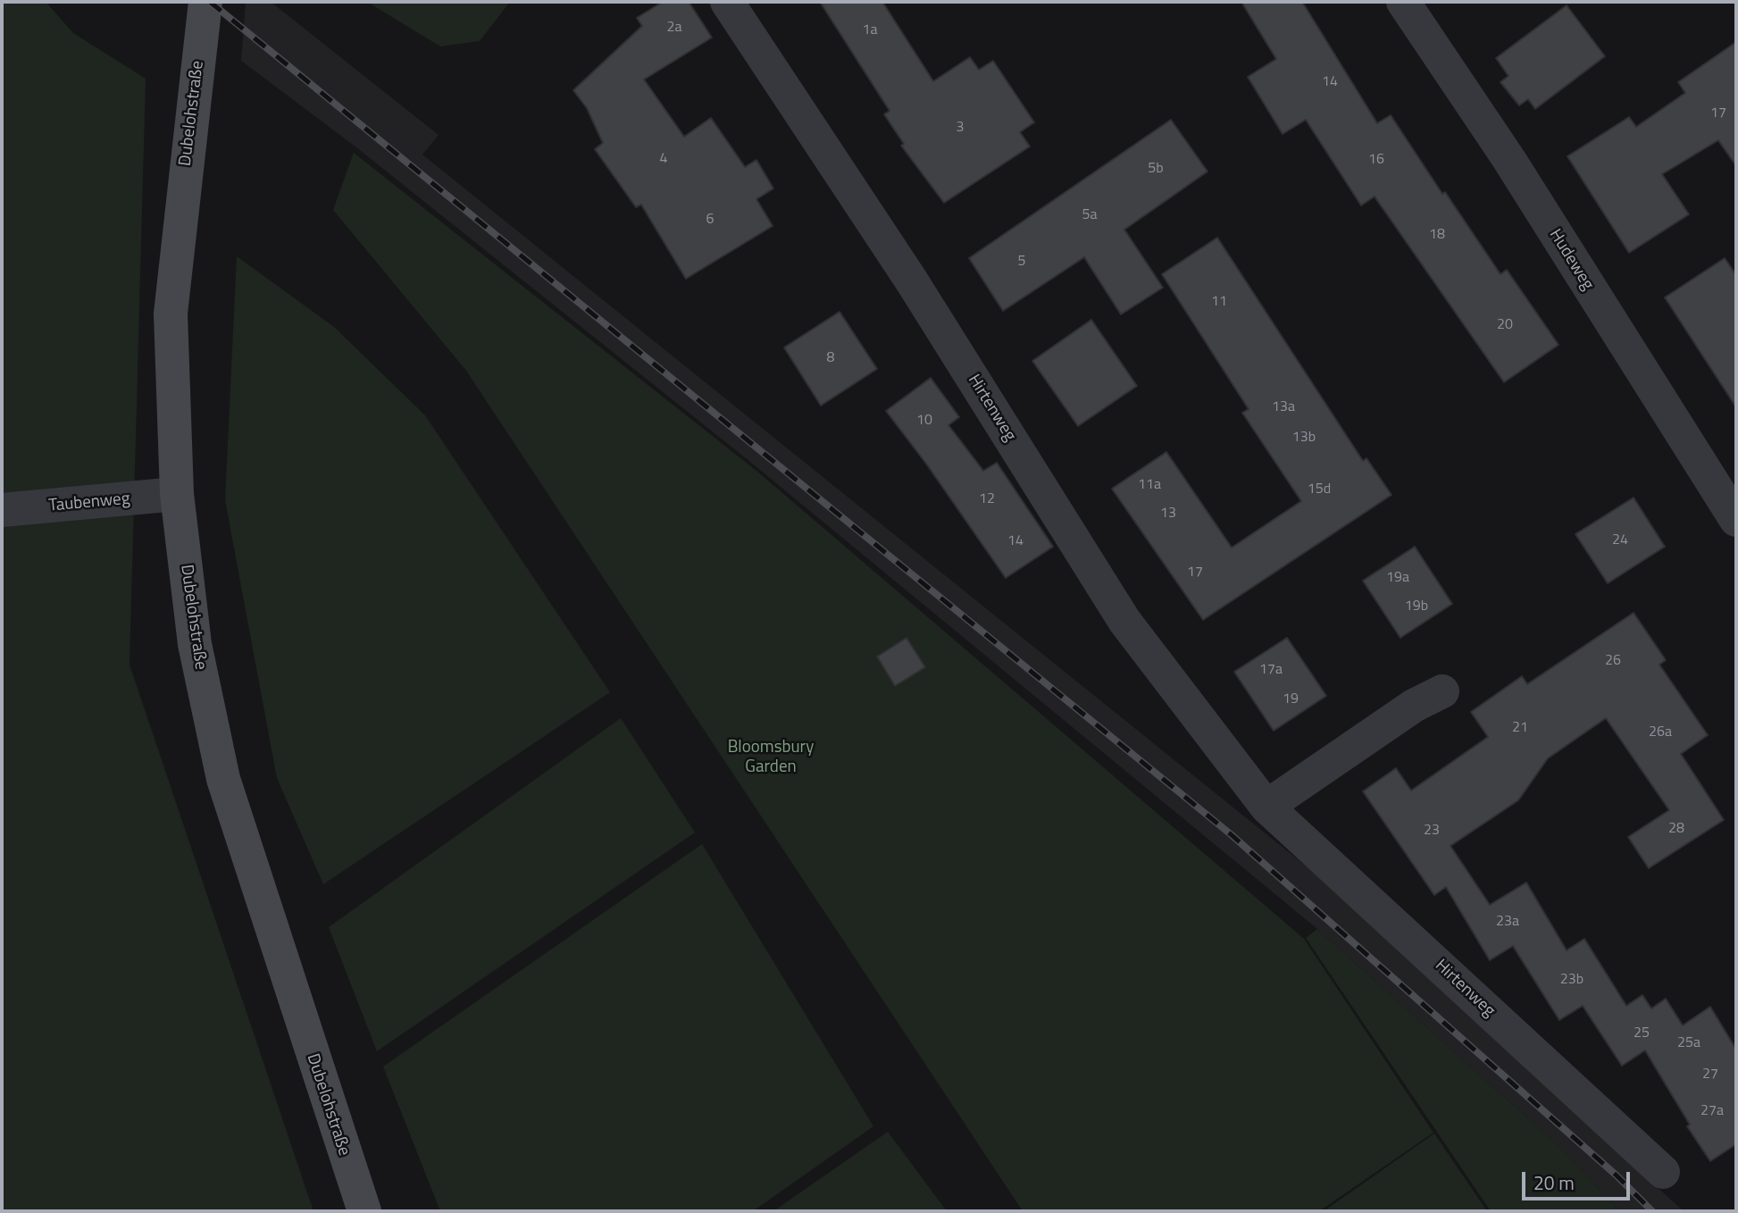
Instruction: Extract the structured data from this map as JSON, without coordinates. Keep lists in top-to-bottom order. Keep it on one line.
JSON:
{"streets":{"main road":["Dubelohstraße"],"street":["Hudeweg","Hirtenweg","Taubenweg"]},"crossings":[["Dubelohstraße","Taubenweg"]],"parks":["Bloomsbury Garden"],"house_numbers":["2a","1a","14","17","3","4","16","5b","5a","6","18","5","11","20","8","13a","10","13b","11a","15d","12","13","24","14","17","19a","19b","26","17a","19","21","26a","28","23","23a","23b","25","25a","27","27a"],"scale_bar":"20 m"}
